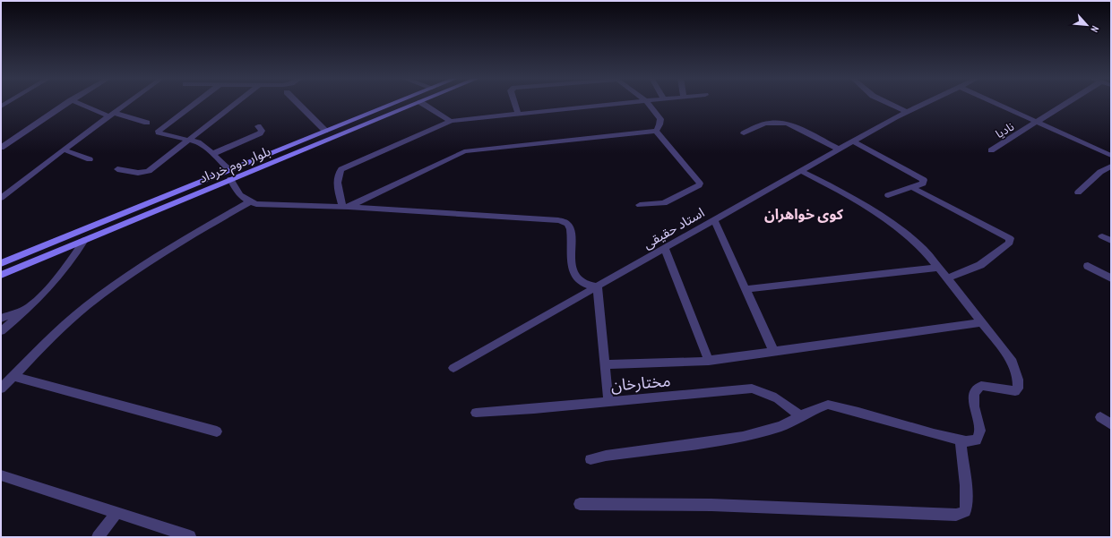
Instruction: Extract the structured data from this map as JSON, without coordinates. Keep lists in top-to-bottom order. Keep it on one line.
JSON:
{"streets":{"street":["نادیا","بلوار دوم خرداد","استاد حقیقی","مختارخان"]},"districts":["کوی خواهران"],"north":"bottom right"}
